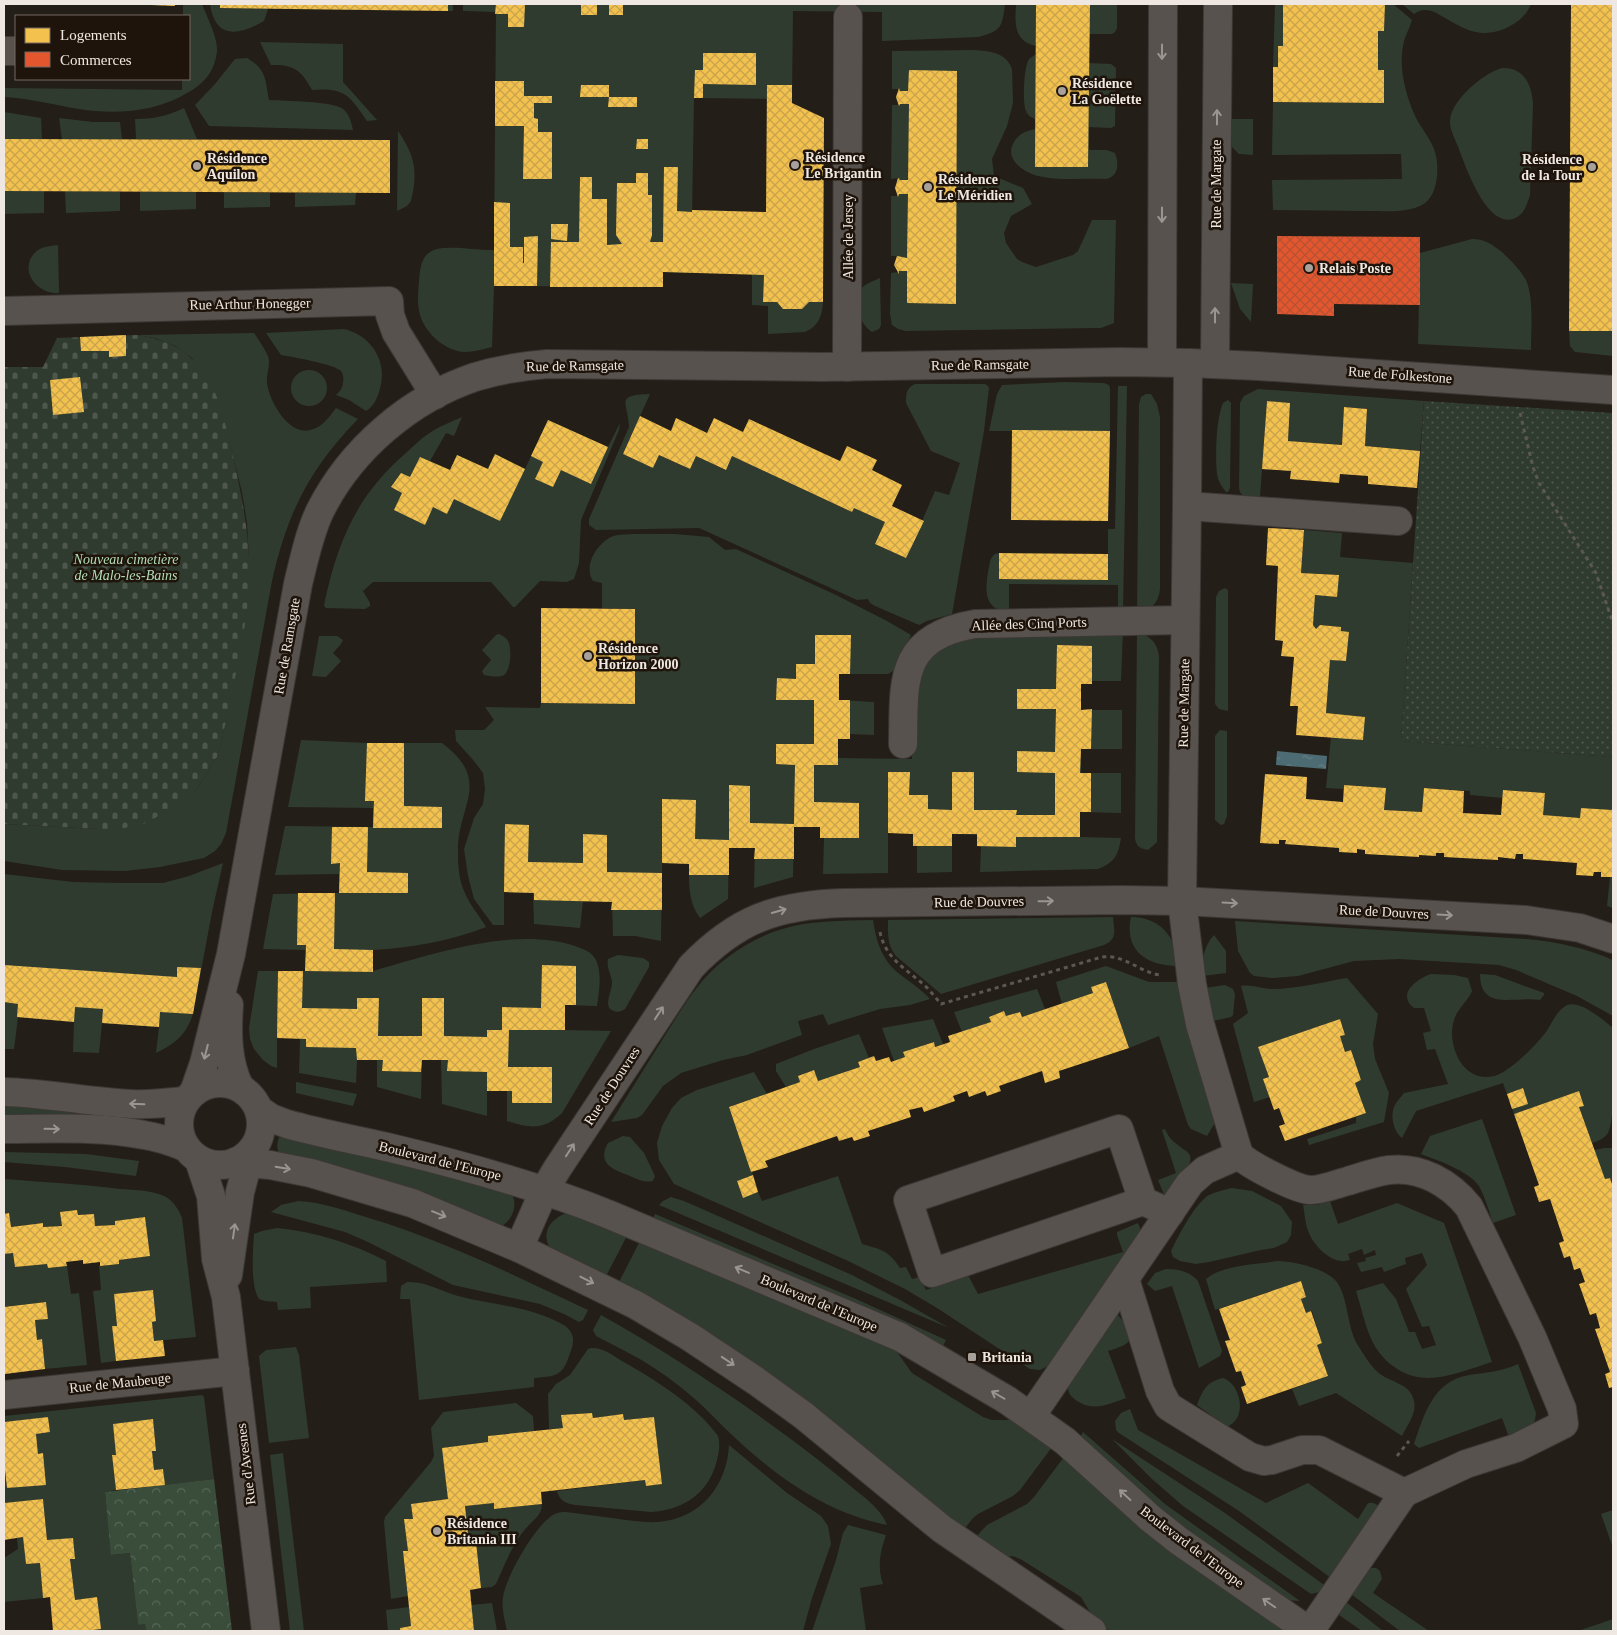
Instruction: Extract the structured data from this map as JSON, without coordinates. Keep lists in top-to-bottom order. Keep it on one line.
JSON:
{"streets":{"street":["Rue de Margate","Allée de Jersey","Rue Arthur Honegger","Rue de Ramsgate","Rue de Folkestone","Allée des Cinq Ports","Rue de Douvres","Boulevard de l'Europe","Rue de Maubeuge","Rue d'Avesnes"]},"crossings":[["Rue de Margate","Rue de Ramsgate"],["Rue de Margate","Rue de Folkestone"],["Rue de Margate","Allée des Cinq Ports"],["Rue de Margate","Rue de Douvres"],["Allée de Jersey","Rue de Ramsgate"],["Rue Arthur Honegger","Rue de Ramsgate"],["Rue de Ramsgate","Rue de Folkestone"],["Rue de Ramsgate","Boulevard de l'Europe"],["Rue de Ramsgate","Rue d'Avesnes"],["Rue de Douvres","Boulevard de l'Europe"],["Boulevard de l'Europe","Rue d'Avesnes"],["Rue de Maubeuge","Rue d'Avesnes"]],"one_way":["Rue de Douvres"],"parks":["Nouveau cimetière de Malo-les-Bains"],"places":{"other":["Résidence La Goëlette","Résidence Le Brigantin","Résidence Aquilon","Résidence de la Tour","Résidence Le Méridien","Relais Poste","Résidence Horizon 2000","Résidence Britania III"],"transit":["Britania"]},"legend":["Logements","Commerces"]}
